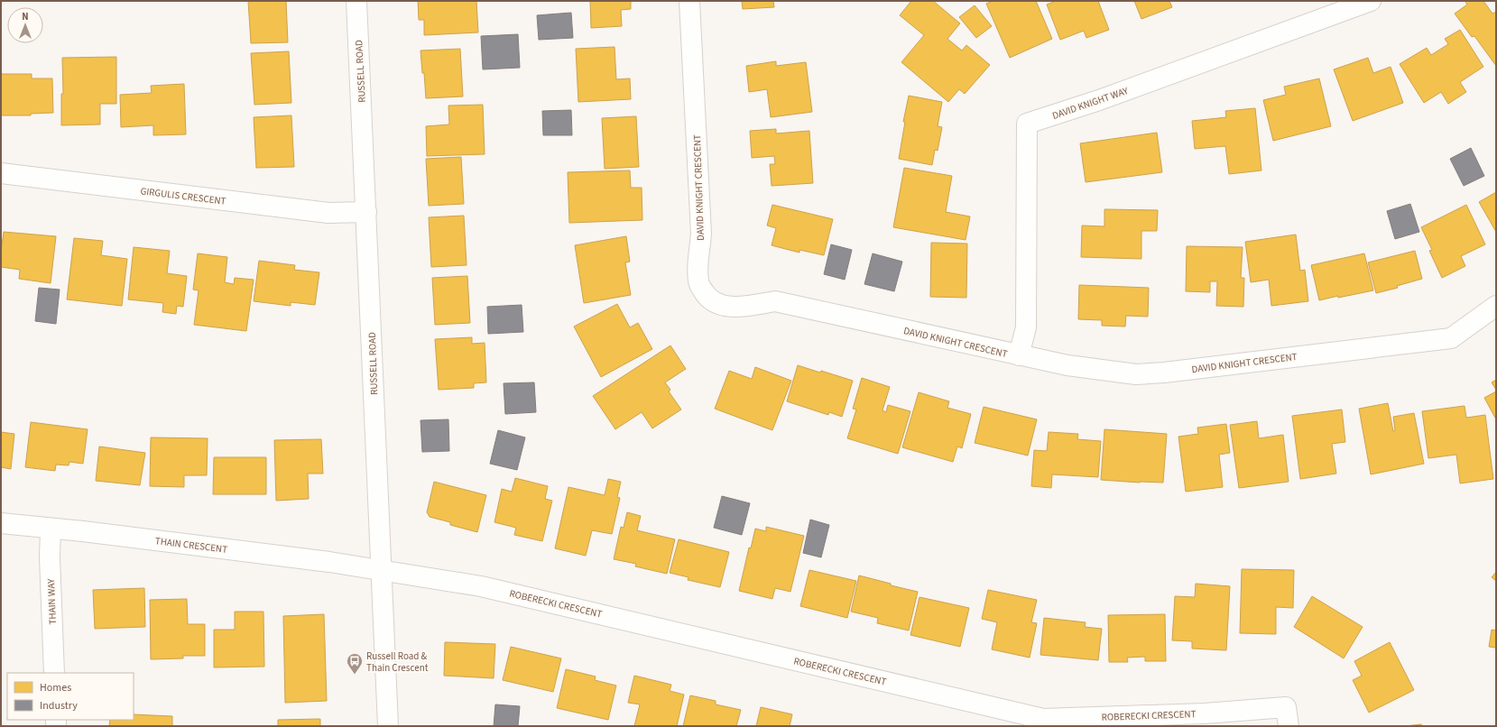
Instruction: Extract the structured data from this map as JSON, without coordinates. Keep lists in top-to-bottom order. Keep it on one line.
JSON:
{"streets":{"street":["RUSSELL ROAD","DAVID KNIGHT WAY","DAVID KNIGHT CRESCENT","GIRGULIS CRESCENT","THAIN CRESCENT","THAIN WAY","ROBERECKI CRESCENT"]},"crossings":[["RUSSELL ROAD","GIRGULIS CRESCENT"],["RUSSELL ROAD","THAIN CRESCENT"],["RUSSELL ROAD","ROBERECKI CRESCENT"],["DAVID KNIGHT WAY","DAVID KNIGHT CRESCENT"],["THAIN CRESCENT","THAIN WAY"],["THAIN CRESCENT","ROBERECKI CRESCENT"]],"places":{"bus stop":["Russell Road & Thain Crescent"]},"legend":["Homes","Industry"],"north":"top"}
